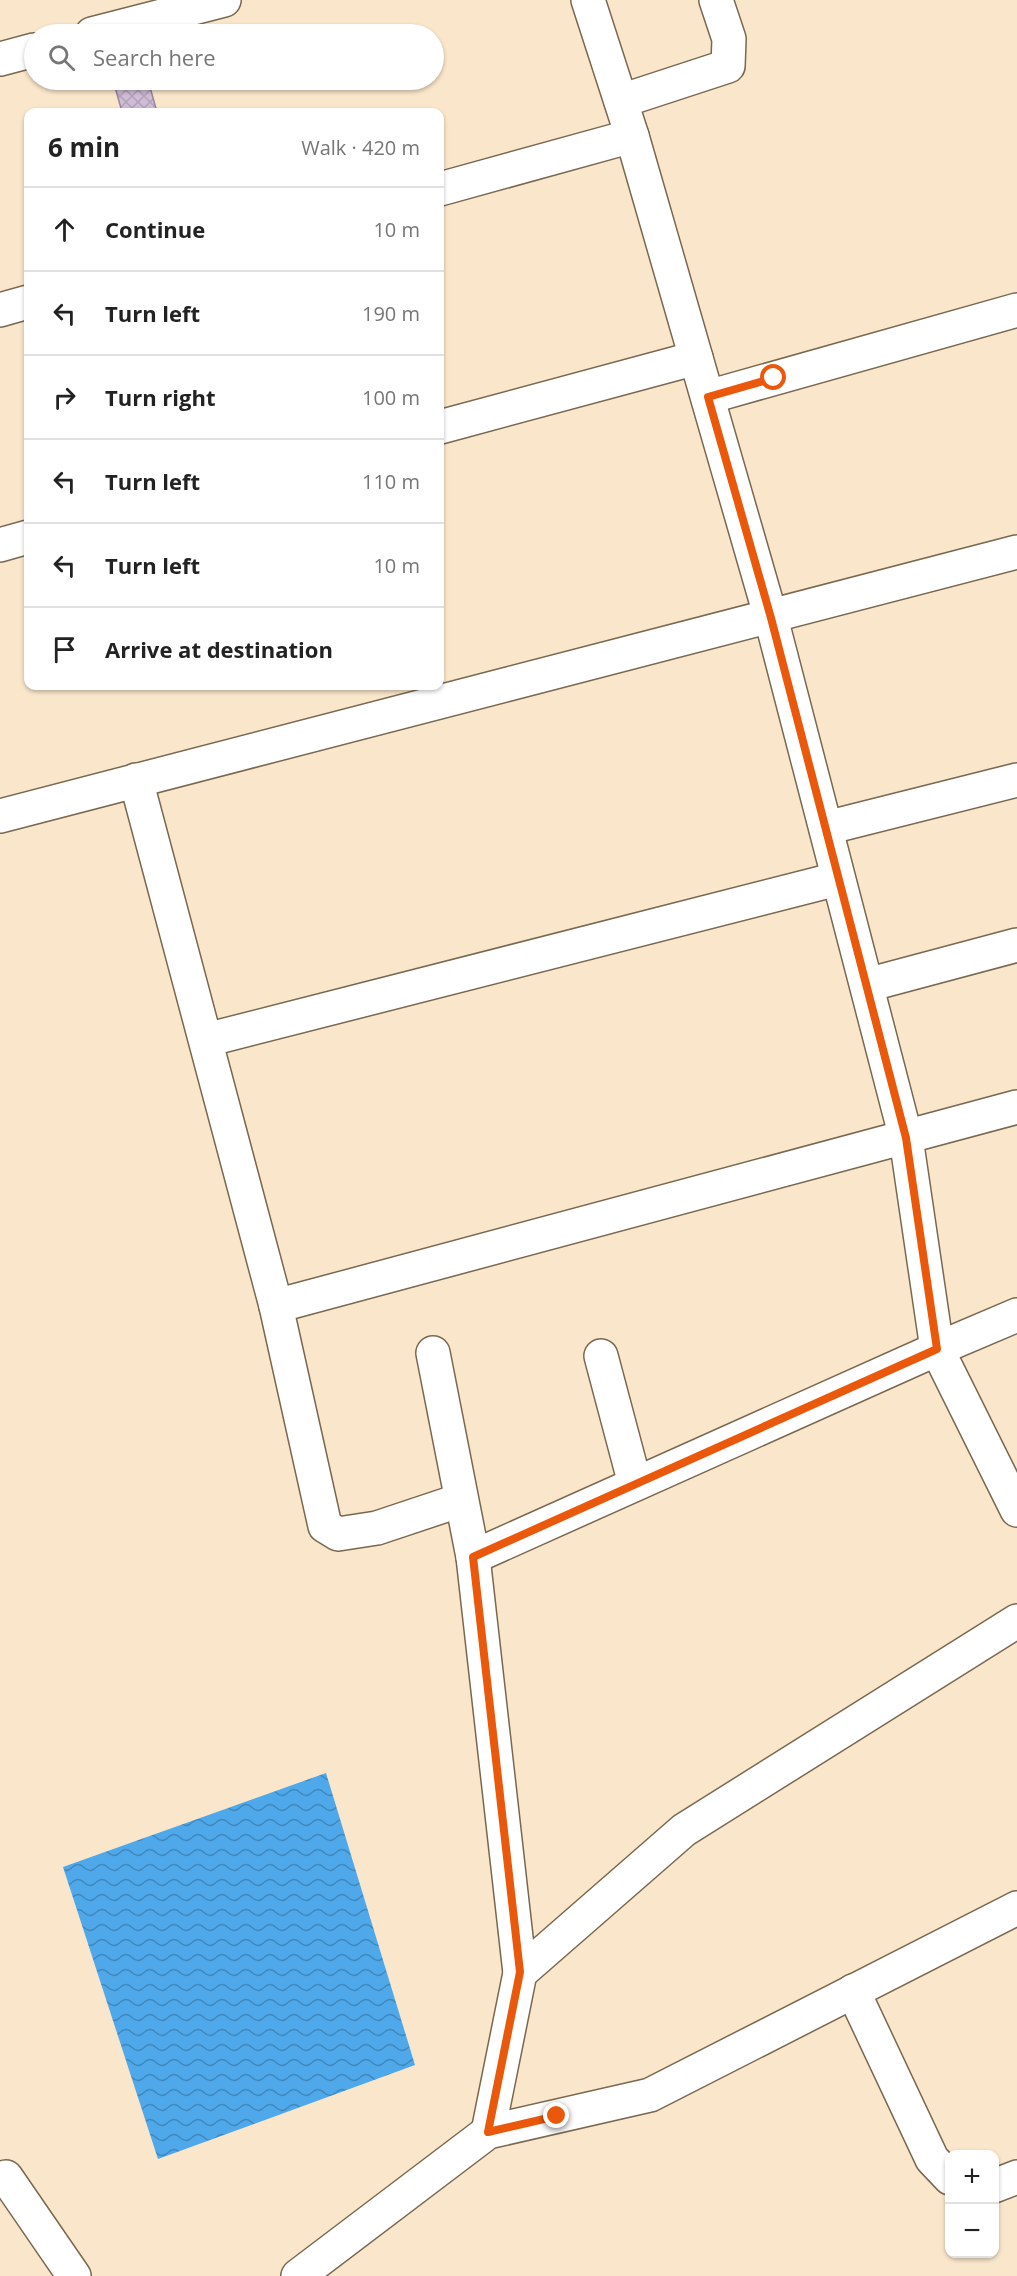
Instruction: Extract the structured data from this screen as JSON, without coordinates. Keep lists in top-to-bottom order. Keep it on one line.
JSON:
{"page":{"search":"Search here","heading":["6 min","Walk · 420 m"],"list":[["Continue","10 m"],["Turn left","190 m"],["Turn right","100 m"],["Turn left","110 m"],["Turn left","10 m"],"Arrive at destination"],"map_buttons":["+","−"]}}
